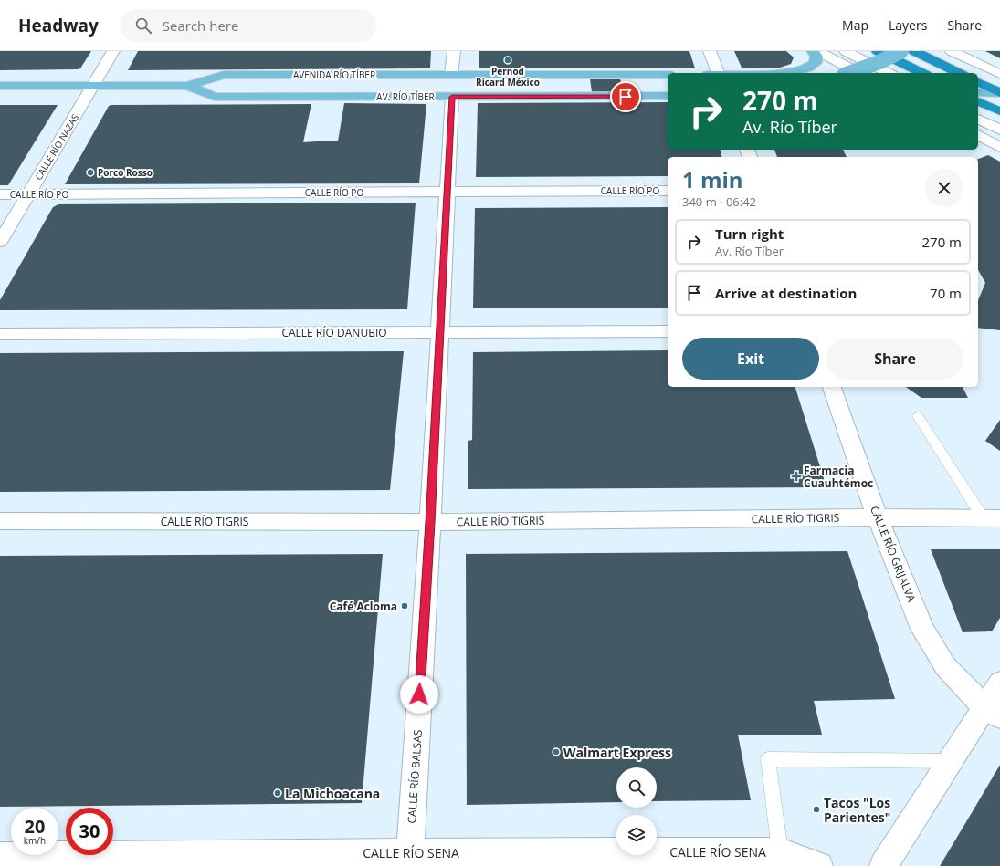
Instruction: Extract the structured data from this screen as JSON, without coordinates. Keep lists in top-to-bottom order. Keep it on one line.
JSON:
{"streets":{"main road":["AVENIDA RÍO TÍBER","AV. RÍO TÍBER"],"street":["CALLE RÍO NAZAS","CALLE RÍO PO","CALLE RÍO DANUBIO","CALLE RÍO TIGRIS","CALLE RÍO GRIJALVA","CALLE RÍO BALSAS","CALLE RÍO SENA"]},"crossings":[["AVENIDA RÍO TÍBER","AV. RÍO TÍBER"],["AVENIDA RÍO TÍBER","CALLE RÍO NAZAS"],["AV. RÍO TÍBER","CALLE RÍO BALSAS"],["CALLE RÍO NAZAS","CALLE RÍO PO"],["CALLE RÍO PO","CALLE RÍO BALSAS"],["CALLE RÍO DANUBIO","CALLE RÍO BALSAS"],["CALLE RÍO TIGRIS","CALLE RÍO GRIJALVA"],["CALLE RÍO TIGRIS","CALLE RÍO BALSAS"],["CALLE RÍO BALSAS","CALLE RÍO SENA"]],"places":{"other":["Pernod Ricard México","Porco Rosso","Café Acloma","Walmart Express","La Michoacana","Tacos \"Los Parientes\""],"health":["Farmacia Cuauhtémoc"]},"page":{"header":"Headway","search":"Search here","nav":["Map","Layers","Share"],"turn":["270 m","Av. Río Tíber"],"heading":["1 min","340 m · 06:42"],"list":[{"name":"Turn right","note":"Av. Río Tíber","value":"270 m"},{"name":"Arrive at destination","value":"70 m"}],"buttons":["Exit","Share"],"speed":"20 km/h","limit":"30"}}
